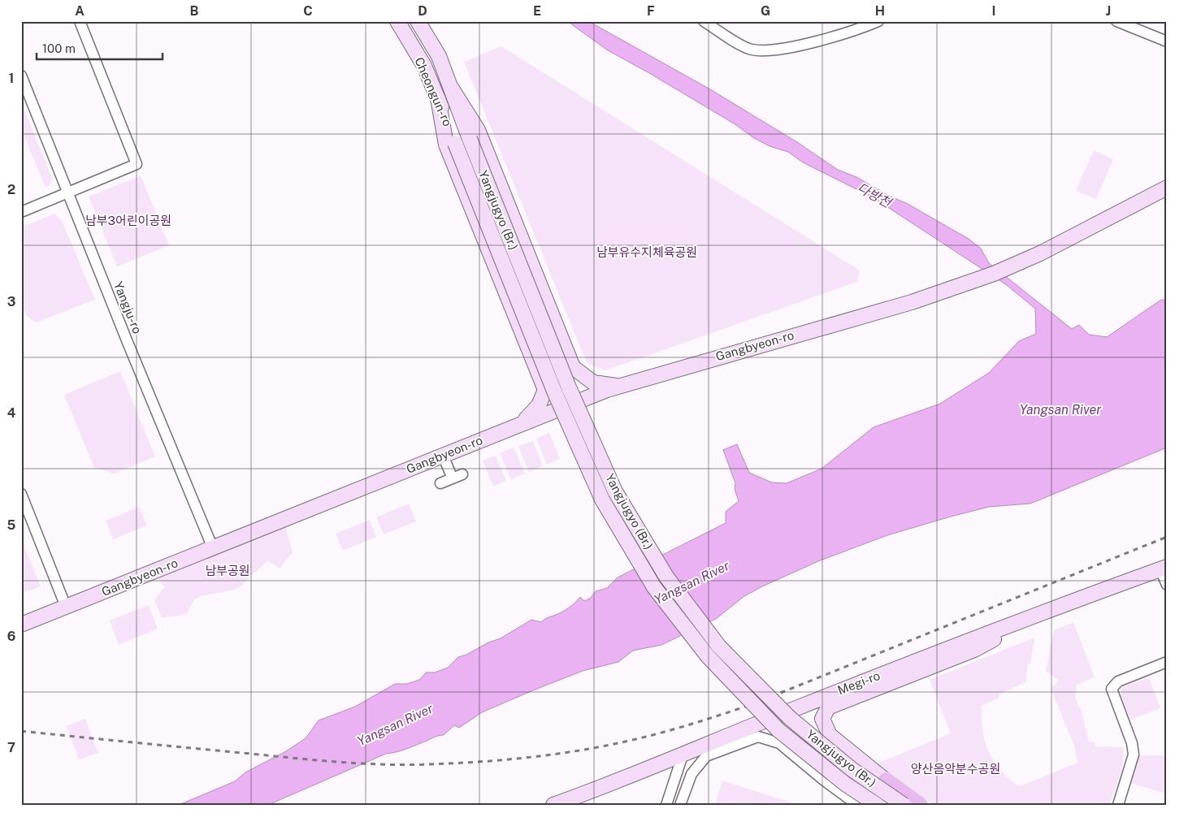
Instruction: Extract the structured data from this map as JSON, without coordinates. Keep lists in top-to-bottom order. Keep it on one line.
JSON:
{"streets":{"street":["Cheongun-ro","Yangjugyo (Br.)","Yangju-ro","Gangbyeon-ro","Megi-ro"]},"crossings":[["Cheongun-ro","Yangjugyo (Br.)"],["Yangju-ro","Gangbyeon-ro"]],"water":["다방천","Yangsan River"],"parks":["남부3어린이공원","남부유수지체육공원","남부공원","양산음악분수공원"],"scale_bar":"100 m","grid":{"columns":["A","B","C","D","E","F","G","H","I","J"],"rows":["1","2","3","4","5","6","7"]}}
